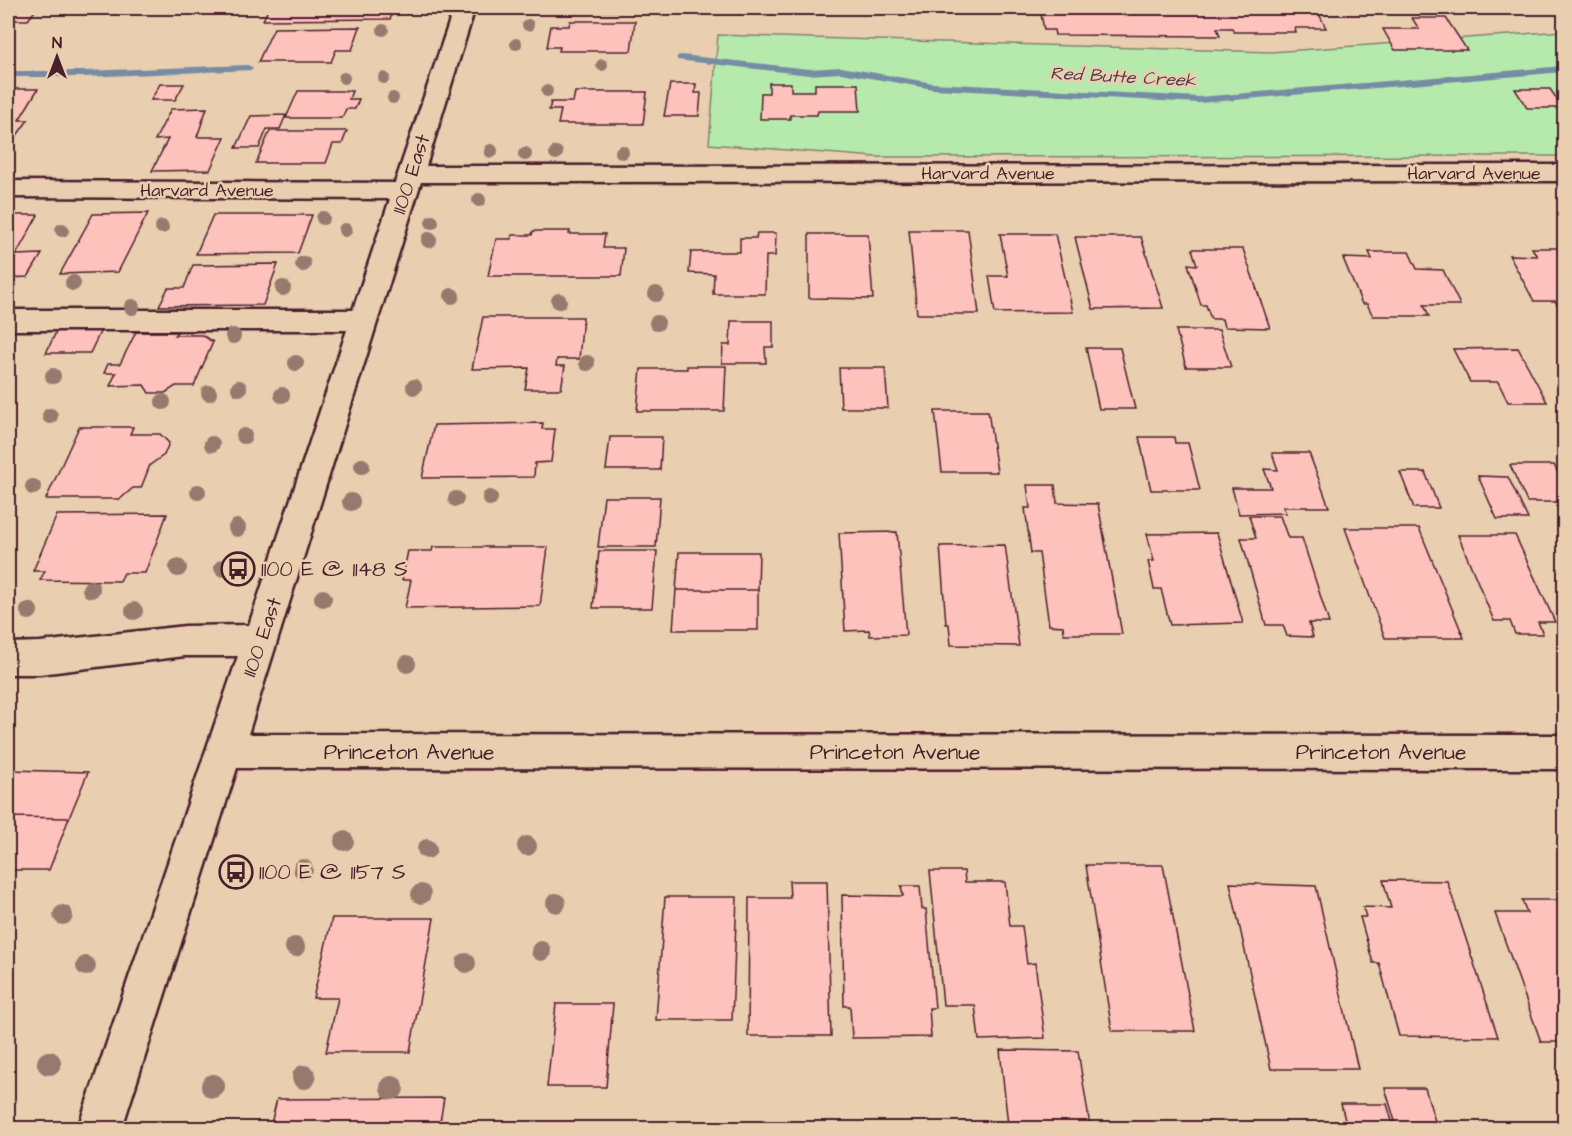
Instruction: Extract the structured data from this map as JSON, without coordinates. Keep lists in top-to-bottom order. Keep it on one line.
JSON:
{"streets":{"street":["Harvard Avenue","1100 East","Princeton Avenue"]},"crossings":[["Harvard Avenue","1100 East"],["1100 East","Princeton Avenue"]],"water":["Red Butte Creek"],"places":{"bus stop":["1100 E @ 1148 S","1100 E @ 1157 S"]},"north":"top"}
